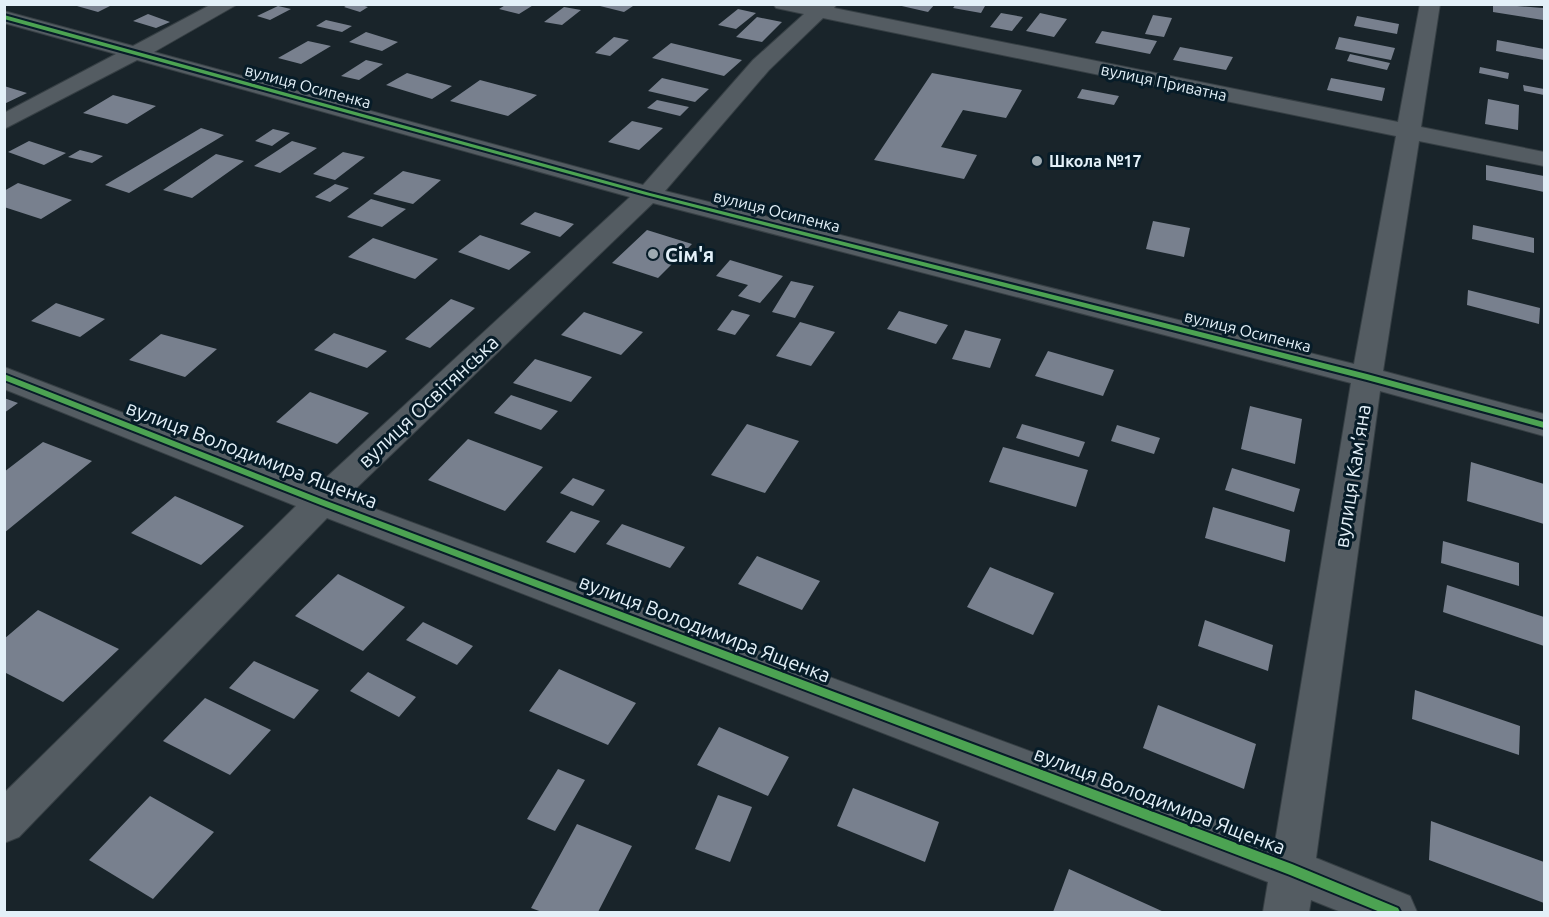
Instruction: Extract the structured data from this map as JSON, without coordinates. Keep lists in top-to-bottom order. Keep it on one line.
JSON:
{"streets":{"street":["вулиця Приватна","вулиця Осипенка","вулиця Освітянська","вулиця Володимира Ященка","вулиця Кам’яна"]},"crossings":[["вулиця Приватна","вулиця Освітянська"],["вулиця Приватна","вулиця Кам’яна"],["вулиця Осипенка","вулиця Освітянська"],["вулиця Осипенка","вулиця Кам’яна"],["вулиця Освітянська","вулиця Володимира Ященка"],["вулиця Володимира Ященка","вулиця Кам’яна"]],"places":["Школа №17","Сім'я"]}
